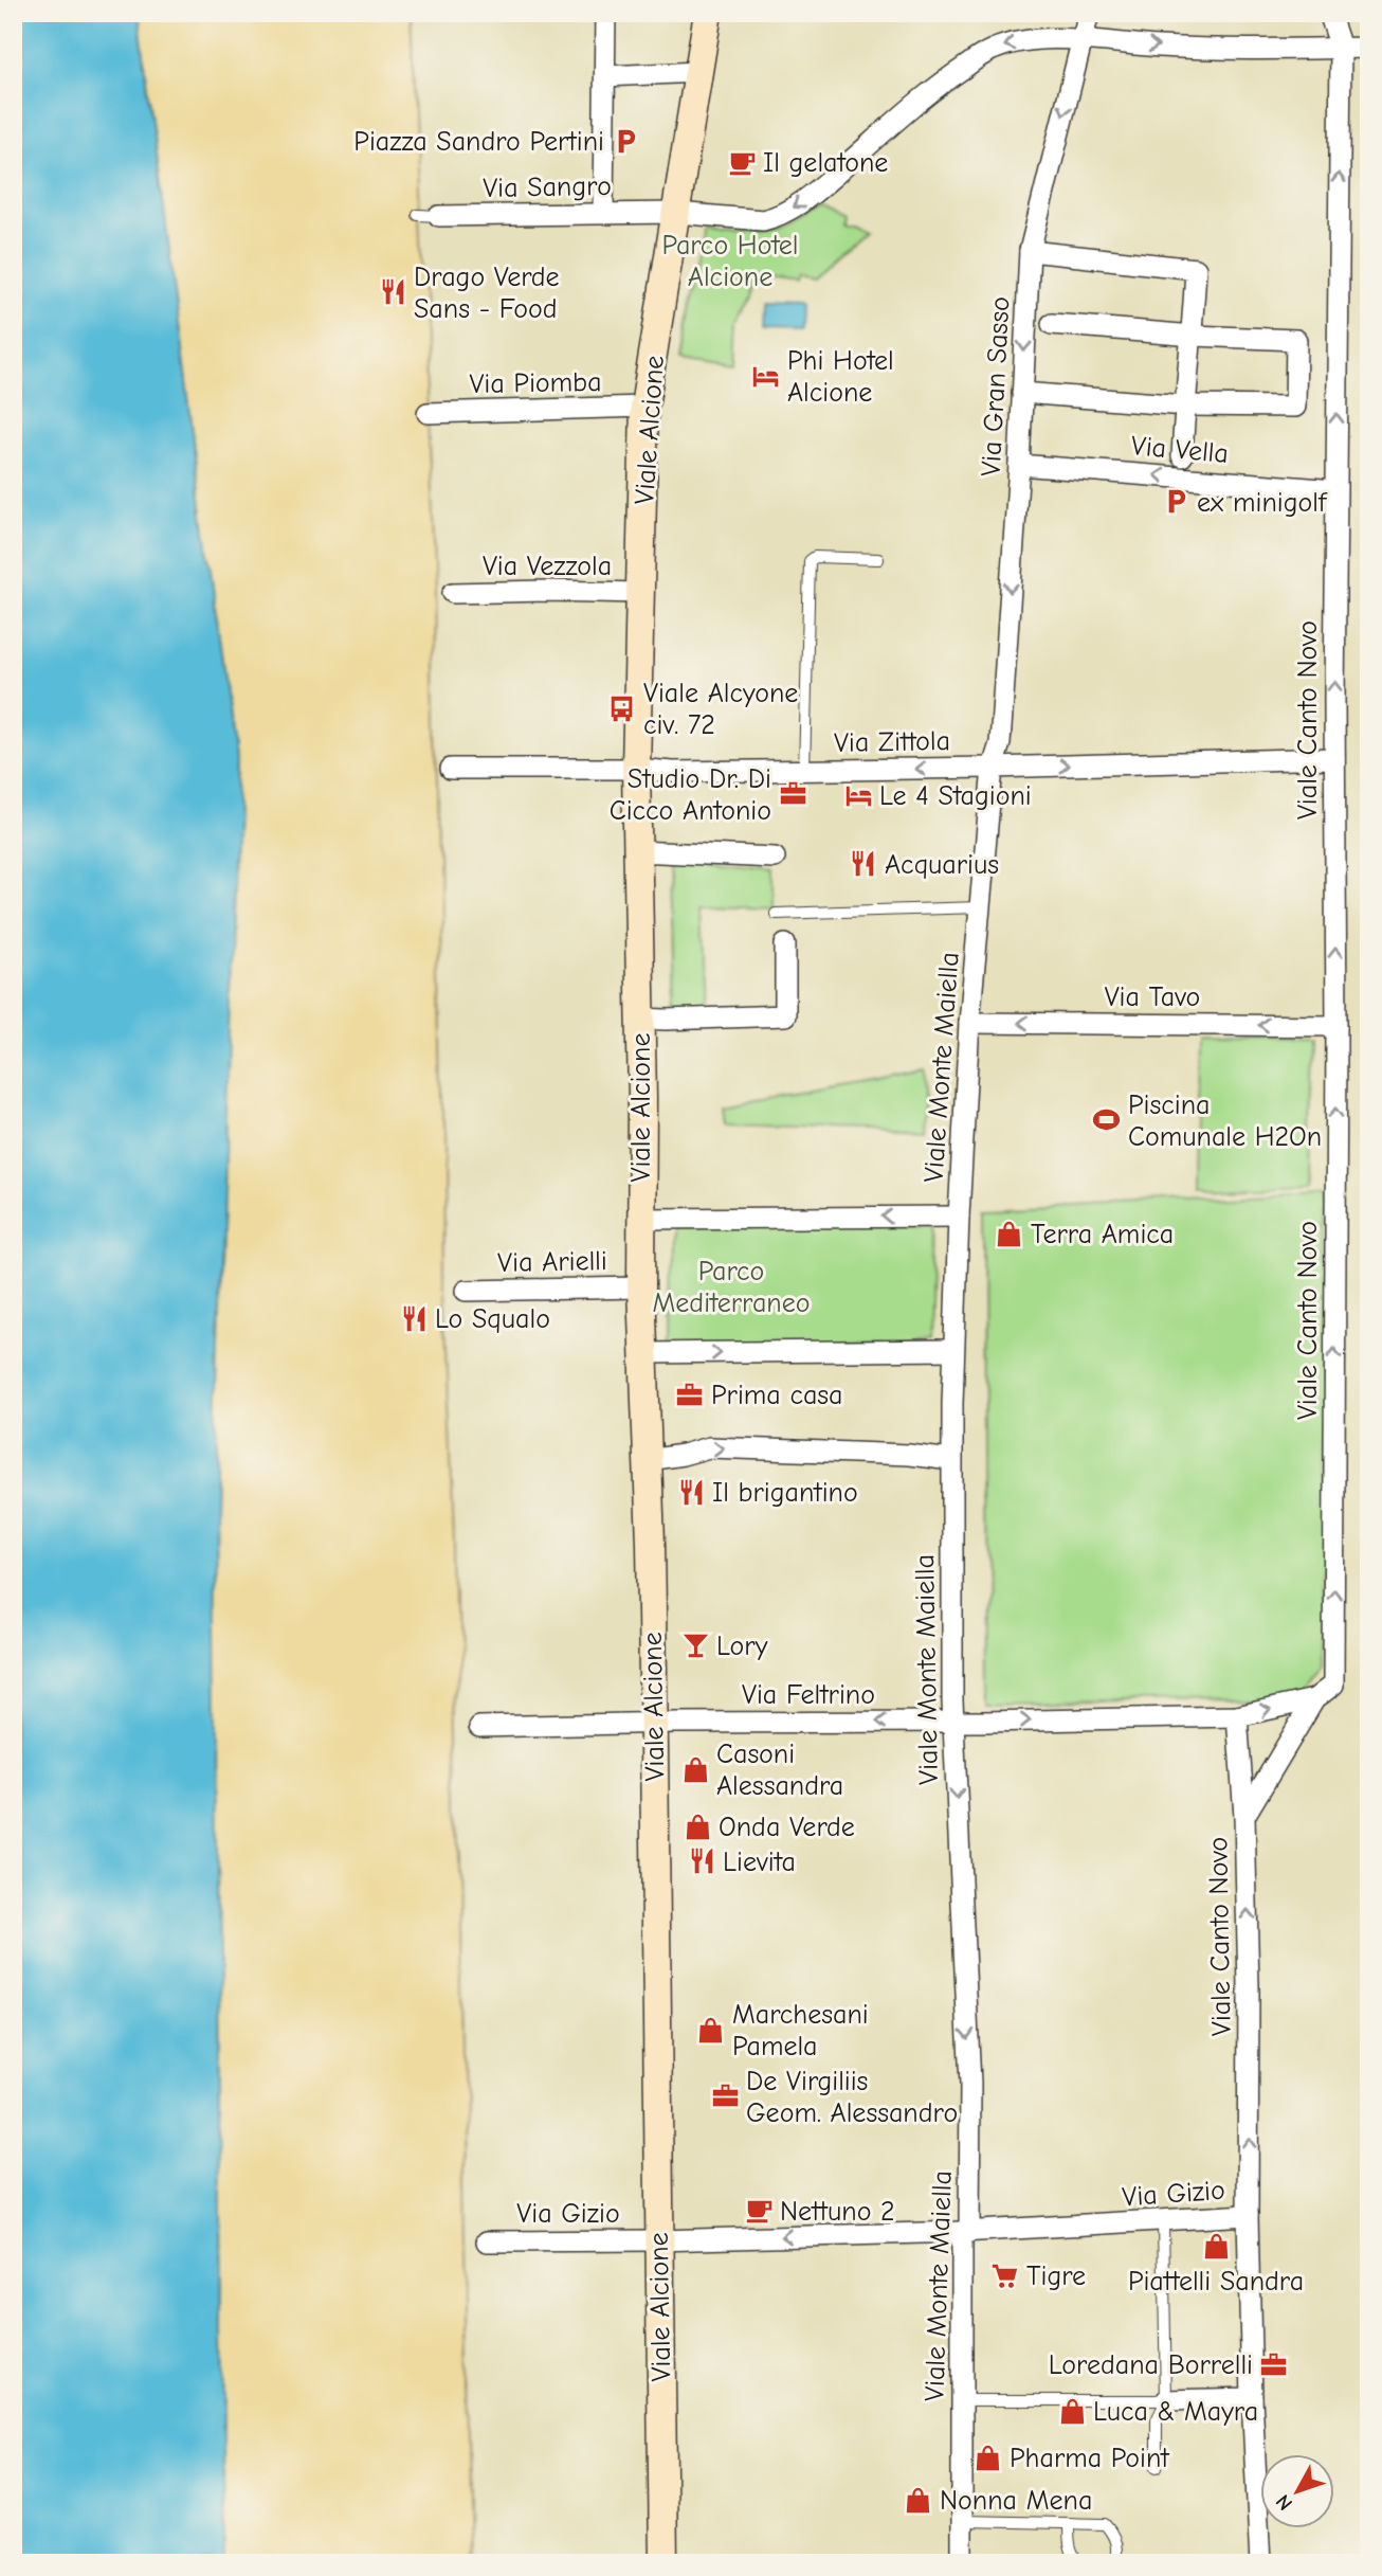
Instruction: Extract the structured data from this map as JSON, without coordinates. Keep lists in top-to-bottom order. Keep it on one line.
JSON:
{"streets":{"street":["Via Sangro","Via Piomba","Via Gran Sasso","Viale Alcione","Via Vella","Via Vezzola","Viale Canto Novo","Via Zittola","Via Tavo","Viale Monte Maiella","Via Arielli","Via Feltrino","Via Gizio"]},"crossings":[["Via Sangro","Via Gran Sasso"],["Via Sangro","Viale Alcione"],["Via Sangro","Viale Canto Novo"],["Via Piomba","Viale Alcione"],["Via Gran Sasso","Via Vella"],["Via Gran Sasso","Via Zittola"],["Via Gran Sasso","Viale Monte Maiella"],["Viale Alcione","Via Vezzola"],["Viale Alcione","Via Zittola"],["Viale Alcione","Via Arielli"],["Viale Alcione","Via Feltrino"],["Viale Alcione","Via Gizio"],["Via Vella","Viale Canto Novo"],["Viale Canto Novo","Via Zittola"],["Viale Canto Novo","Via Tavo"],["Viale Canto Novo","Via Feltrino"],["Viale Canto Novo","Via Gizio"],["Via Zittola","Viale Monte Maiella"],["Via Tavo","Viale Monte Maiella"],["Viale Monte Maiella","Via Feltrino"],["Viale Monte Maiella","Via Gizio"]],"one_way":["Via Gran Sasso","Viale Canto Novo","Via Tavo","Via Gizio"],"parks":["Parco Hotel Alcione","Parco Mediterraneo"],"places":{"parking":["Piazza Sandro Pertini","ex minigolf"],"cafe":["Il gelatone","Nettuno 2"],"restaurant":["Drago Verde Sans - Food","Acquarius","Lo Squalo","Il brigantino","Lievita"],"hotel":["Phi Hotel Alcione","Le 4 Stagioni"],"bus stop":["Viale Alcyone civ. 72"],"office":["Studio Dr. Di Cicco Antonio","Prima casa","De Virgiliis Geom. Alessandro","Loredana Borrelli"],"sports":["Piscina Comunale H2On"],"shop":["Terra Amica","Casoni Alessandra","Onda Verde","Marchesani Pamela","Piattelli Sandra","Luca & Mayra","Pharma Point","Nonna Mena"],"bar":["Lory"],"supermarket":["Tigre"]},"north":"bottom left"}
